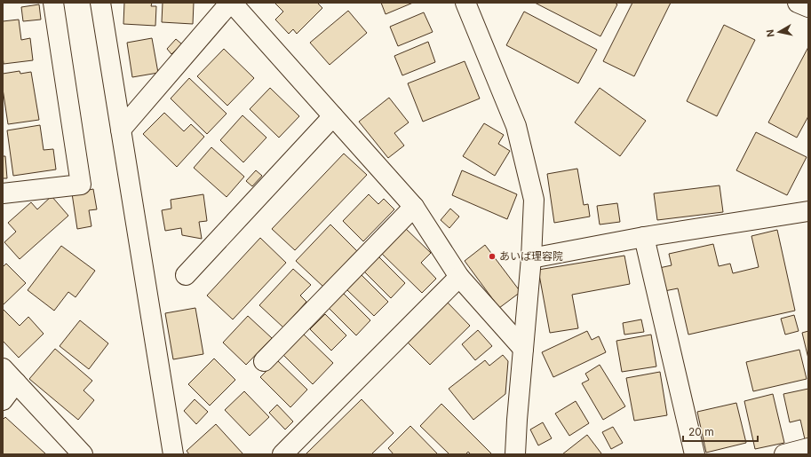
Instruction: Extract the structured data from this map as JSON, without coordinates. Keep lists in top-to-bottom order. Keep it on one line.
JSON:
{"places":["あいば理容院"],"scale_bar":"20 m","north":"left"}
